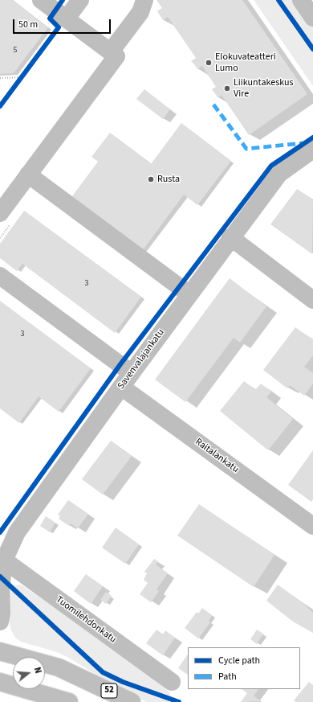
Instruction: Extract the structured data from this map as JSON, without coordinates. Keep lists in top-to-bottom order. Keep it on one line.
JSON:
{"streets":{"street":["Savenvalajankatu","Raitalankatu","Tuomilehdonkatu","52"]},"crossings":[["Savenvalajankatu","Raitalankatu"],["Savenvalajankatu","Tuomilehdonkatu"]],"places":["Elokuvateatteri Lumo","Liikuntakeskus Vire","Rusta"],"house_numbers":["5","3","3"],"legend":["Cycle path","Path"],"scale_bar":"50 m","north":"right"}
